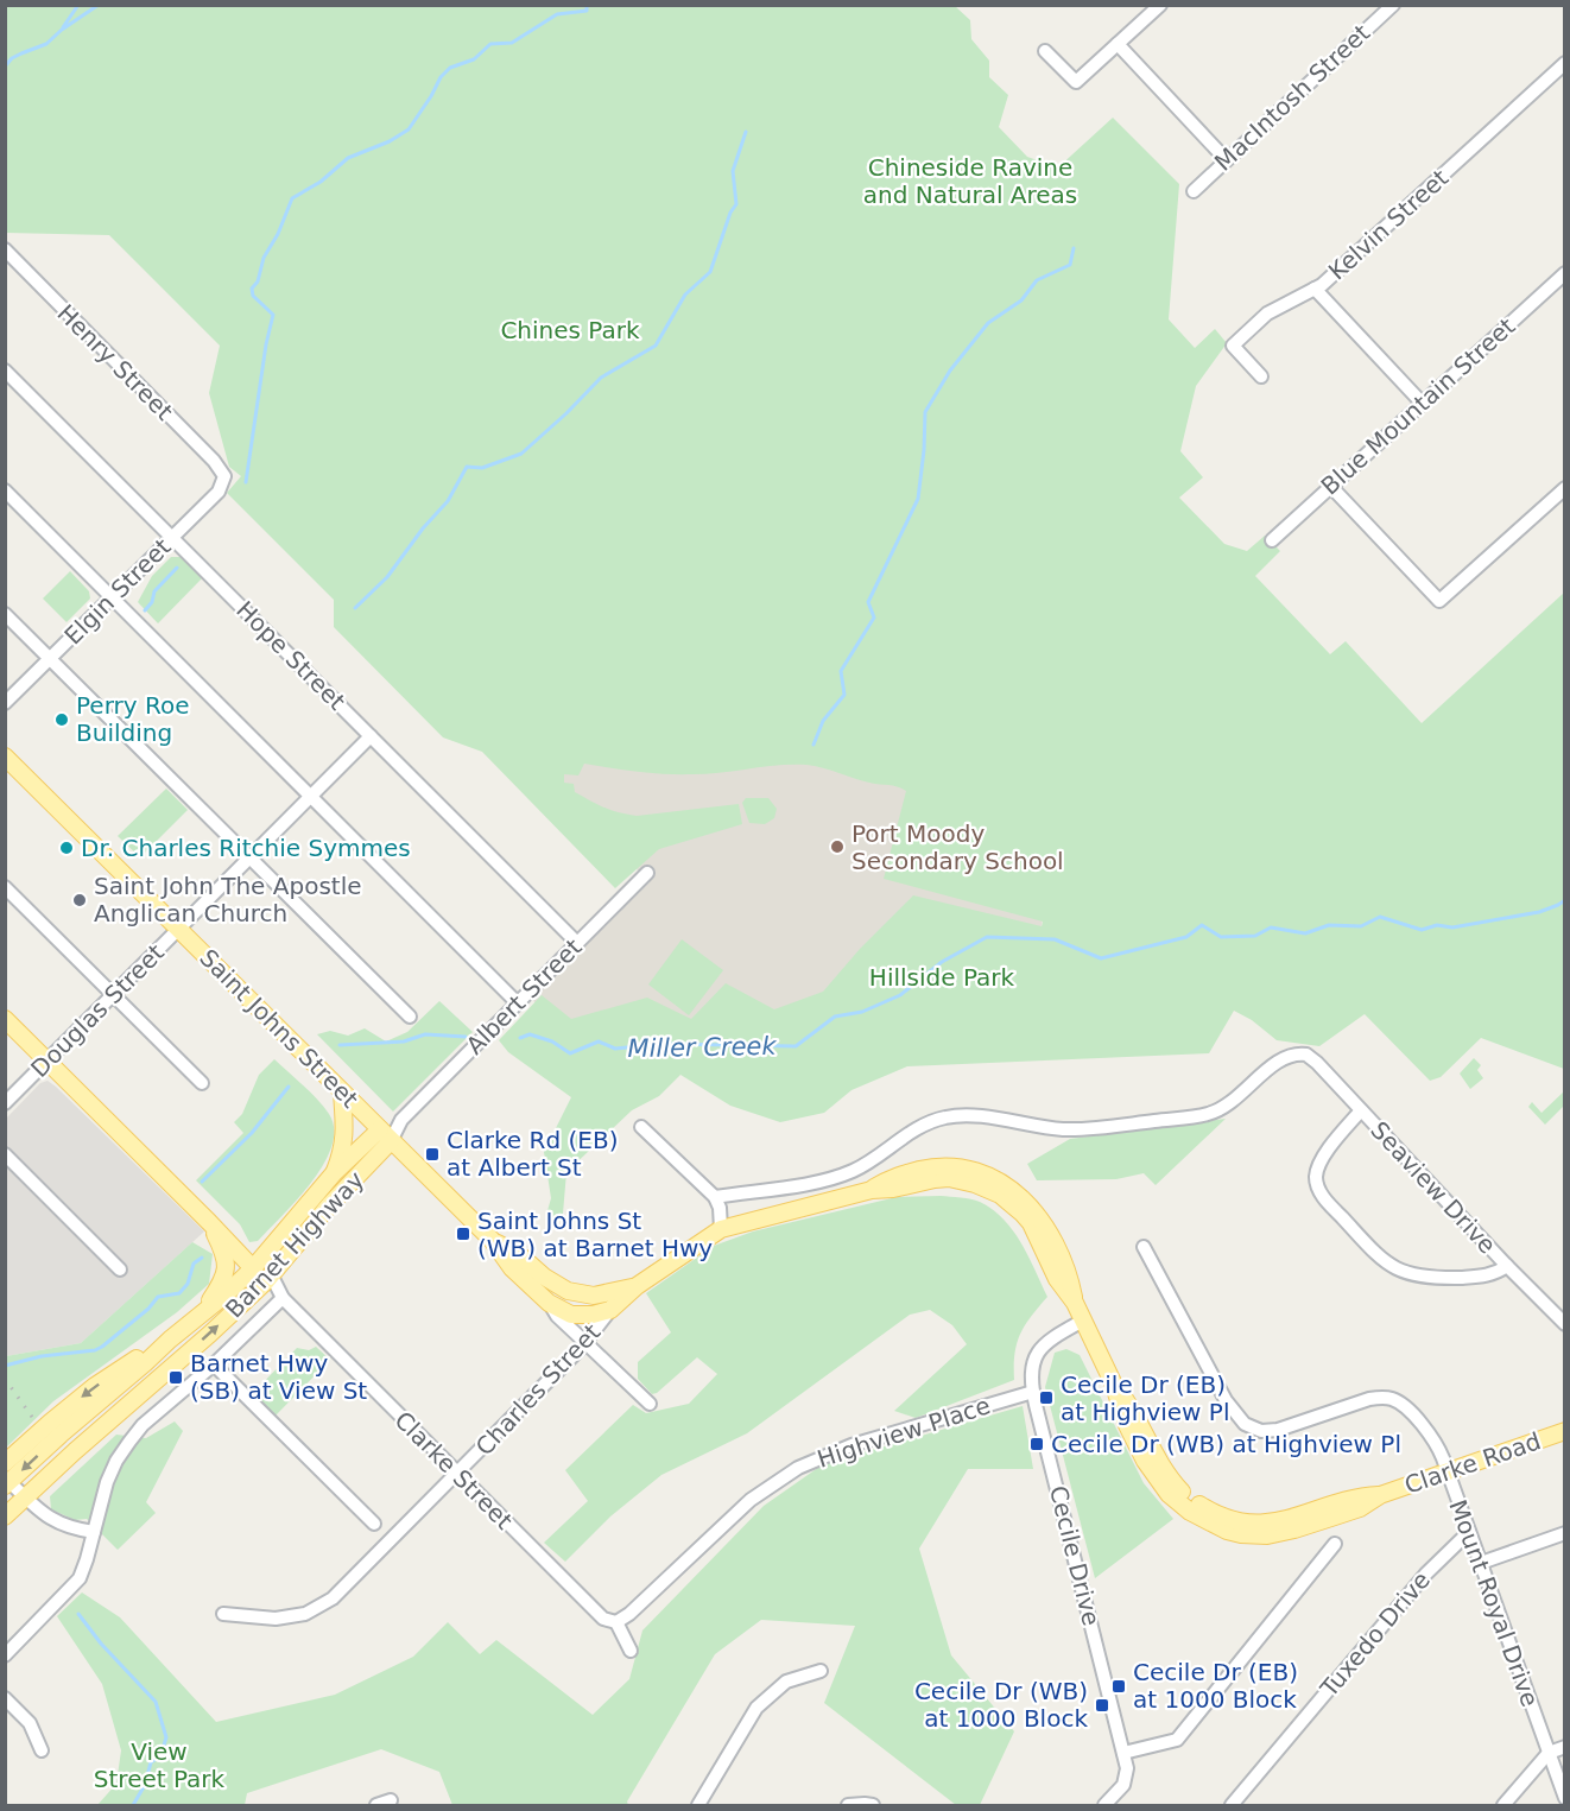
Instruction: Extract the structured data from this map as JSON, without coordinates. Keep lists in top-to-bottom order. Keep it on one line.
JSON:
{"streets":{"main road":["Saint Johns Street","Barnet Highway","Clarke Road"],"street":["MacIntosh Street","Kelvin Street","Henry Street","Blue Mountain Street","Elgin Street","Hope Street","Albert Street","Douglas Street","Seaview Drive","Charles Street","Highview Place","Clarke Street","Cecile Drive","Mount Royal Drive","Tuxedo Drive"]},"crossings":[["Henry Street","Elgin Street"],["Elgin Street","Hope Street"],["Hope Street","Albert Street"],["Hope Street","Douglas Street"],["Albert Street","Saint Johns Street"],["Albert Street","Barnet Highway"],["Douglas Street","Saint Johns Street"],["Saint Johns Street","Barnet Highway"],["Saint Johns Street","Charles Street"],["Saint Johns Street","Clarke Road"],["Barnet Highway","Clarke Street"],["Charles Street","Clarke Road"],["Charles Street","Clarke Street"],["Highview Place","Clarke Street"],["Highview Place","Cecile Drive"],["Clarke Road","Cecile Drive"],["Clarke Road","Mount Royal Drive"],["Mount Royal Drive","Tuxedo Drive"]],"water":["Miller Creek"],"parks":["Chineside Ravine and Natural Areas","Chines Park","Hillside Park","View Street Park"],"places":{"other":["Perry Roe Building","Port Moody Secondary School","Dr. Charles Ritchie Symmes","Saint John The Apostle Anglican Church"],"transit":["Clarke Rd (EB) at Albert St","Saint Johns St (WB) at Barnet Hwy","Barnet Hwy (SB) at View St","Cecile Dr (EB) at Highview Pl","Cecile Dr (WB) at Highview Pl","Cecile Dr (EB) at 1000 Block","Cecile Dr (WB) at 1000 Block"]}}
